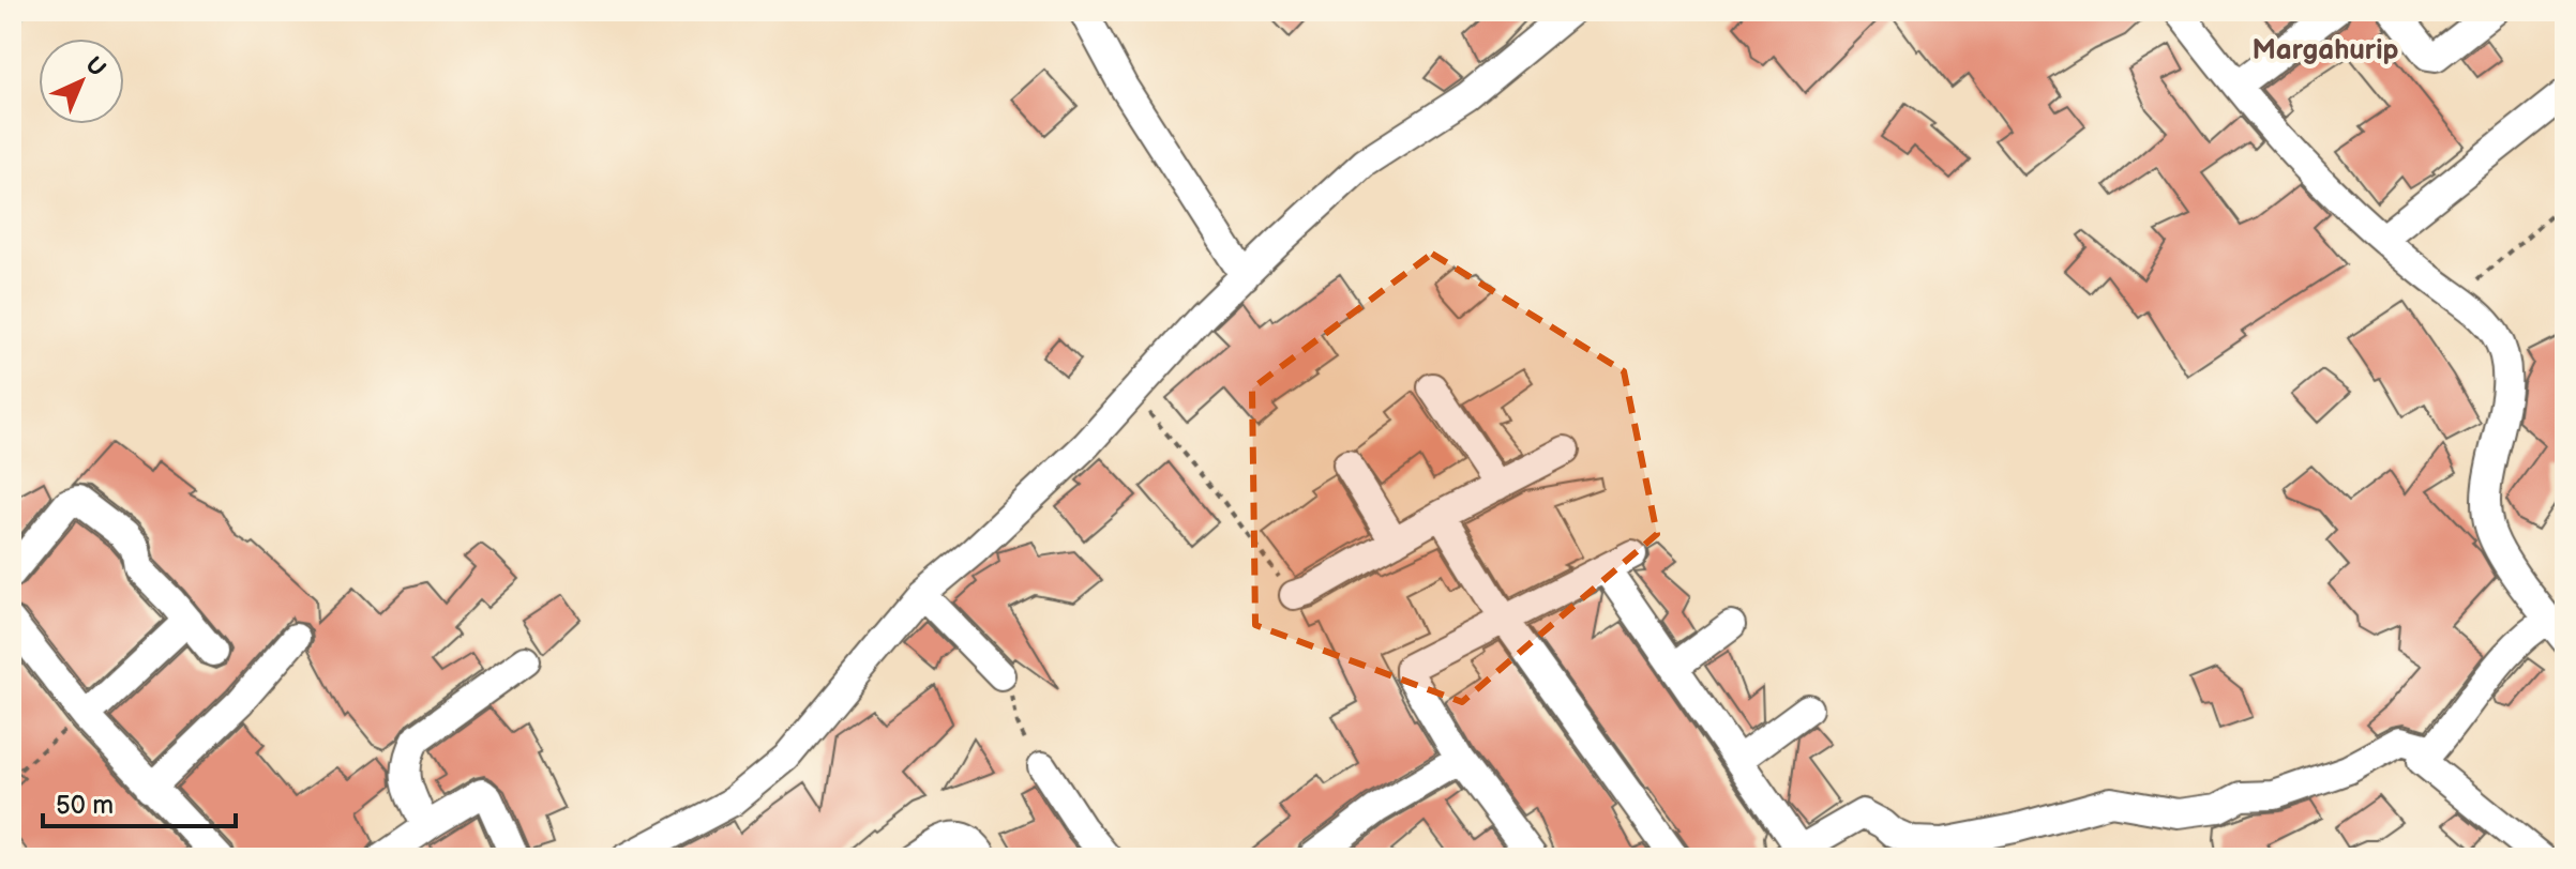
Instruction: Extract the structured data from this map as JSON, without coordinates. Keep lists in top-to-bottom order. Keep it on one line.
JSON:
{"districts":["Margahurip"],"scale_bar":"50 m","north":"top right"}
